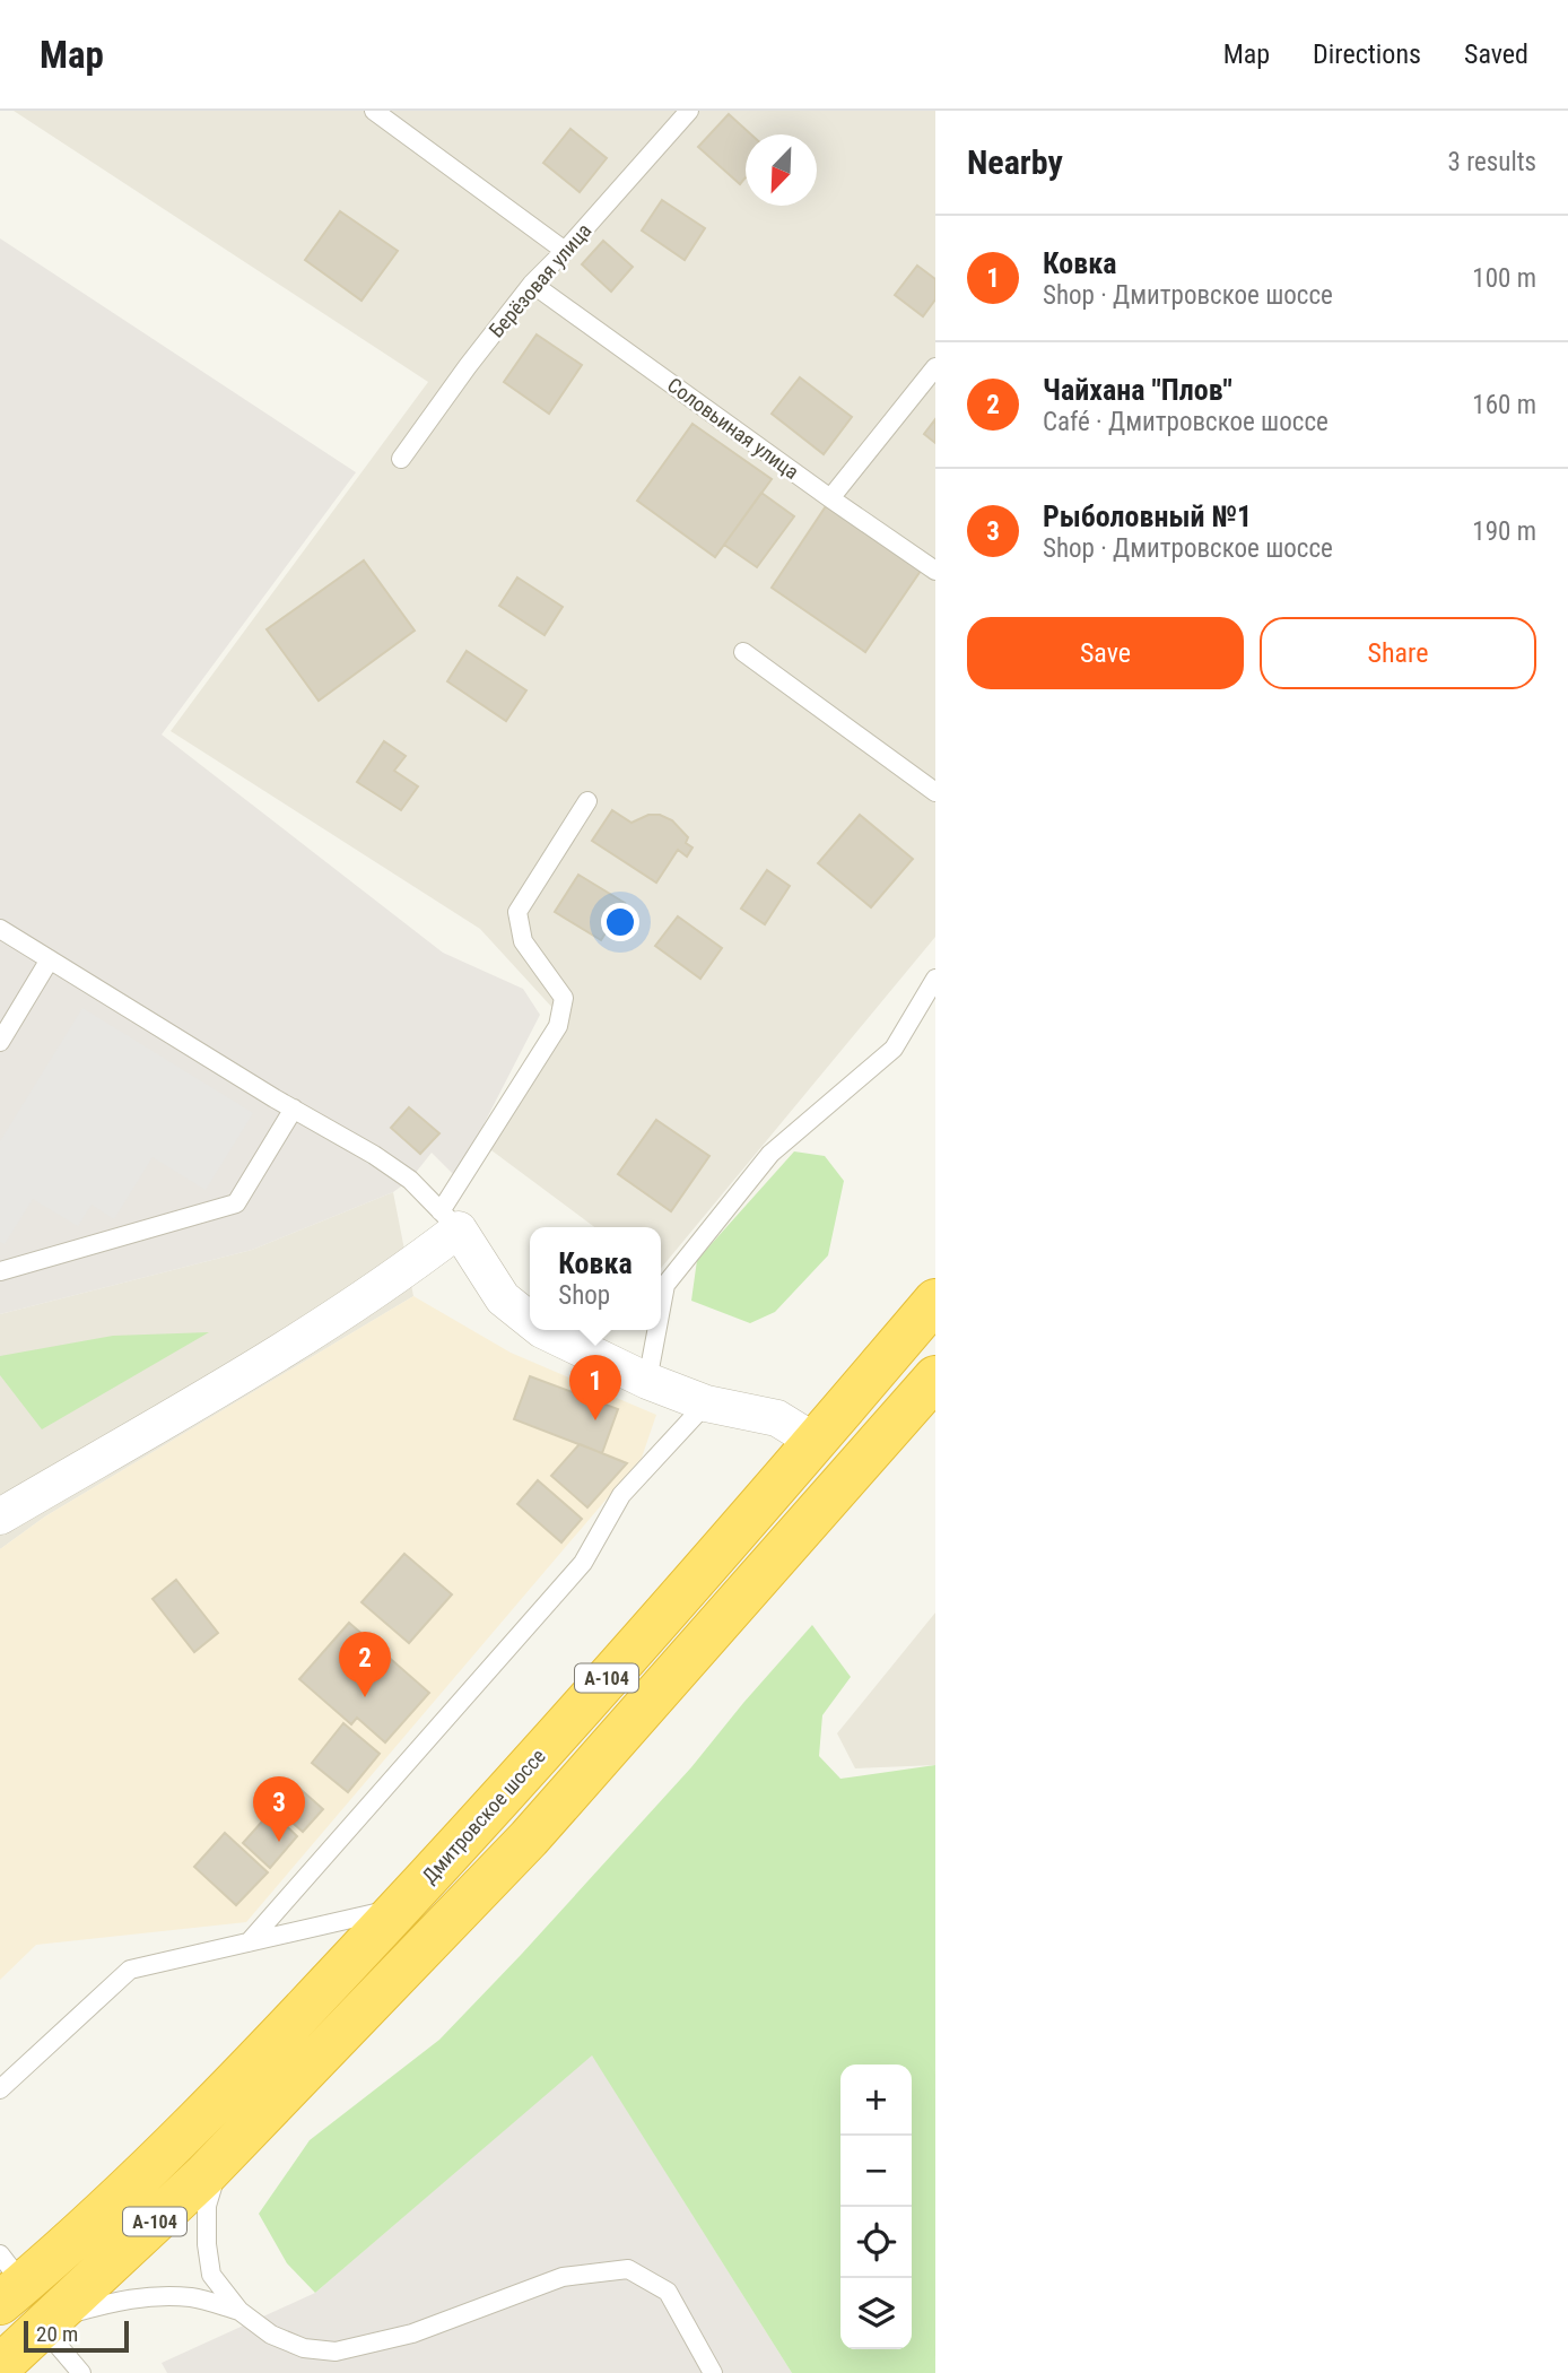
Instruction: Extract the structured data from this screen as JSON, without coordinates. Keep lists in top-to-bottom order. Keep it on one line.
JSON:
{"streets":{"highway":["А-104","Дмитровское шоссе"],"lane":["Берёзовая улица","Соловьиная улица"]},"crossings":[["Берёзовая улица","Соловьиная улица"]],"scale_bar":"20 m","north":"bottom left","page":{"header":"Map","nav":["Map","Directions","Saved"],"heading":["Nearby","3 results"],"list":[{"mark":"1","name":"Ковка","note":"Shop · Дмитровское шоссе","value":"100 m"},{"mark":"2","name":"Чайхана \"Плов\"","note":"Café · Дмитровское шоссе","value":"160 m"},{"mark":"3","name":"Рыболовный №1","note":"Shop · Дмитровское шоссе","value":"190 m"}],"buttons":["Save","Share"],"popup":["Ковка","Shop"],"pins":["1","2","3"],"map_buttons":["+","−"],"scale":"20 m"}}
